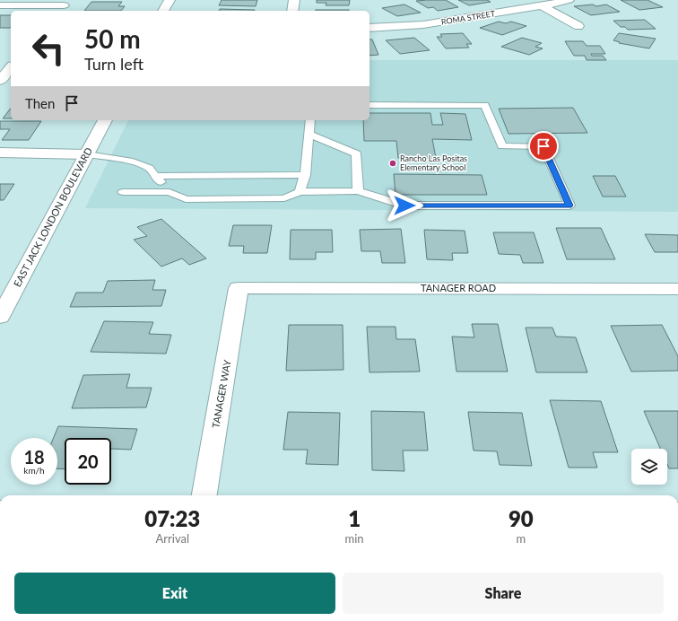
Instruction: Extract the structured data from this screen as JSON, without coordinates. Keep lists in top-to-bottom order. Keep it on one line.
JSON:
{"streets":{"street":["ROMA STREET","EAST JACK LONDON BOULEVARD","TANAGER ROAD","TANAGER WAY"]},"crossings":[["TANAGER ROAD","TANAGER WAY"]],"places":["Rancho Las Positas Elementary School"],"page":{"turn":["50 m","Turn left"],"then":"Then","speed":"18 km/h","limit":"20","eta":["07:23","Arrival","1","min","90","m"],"buttons":["Exit","Share"]}}
